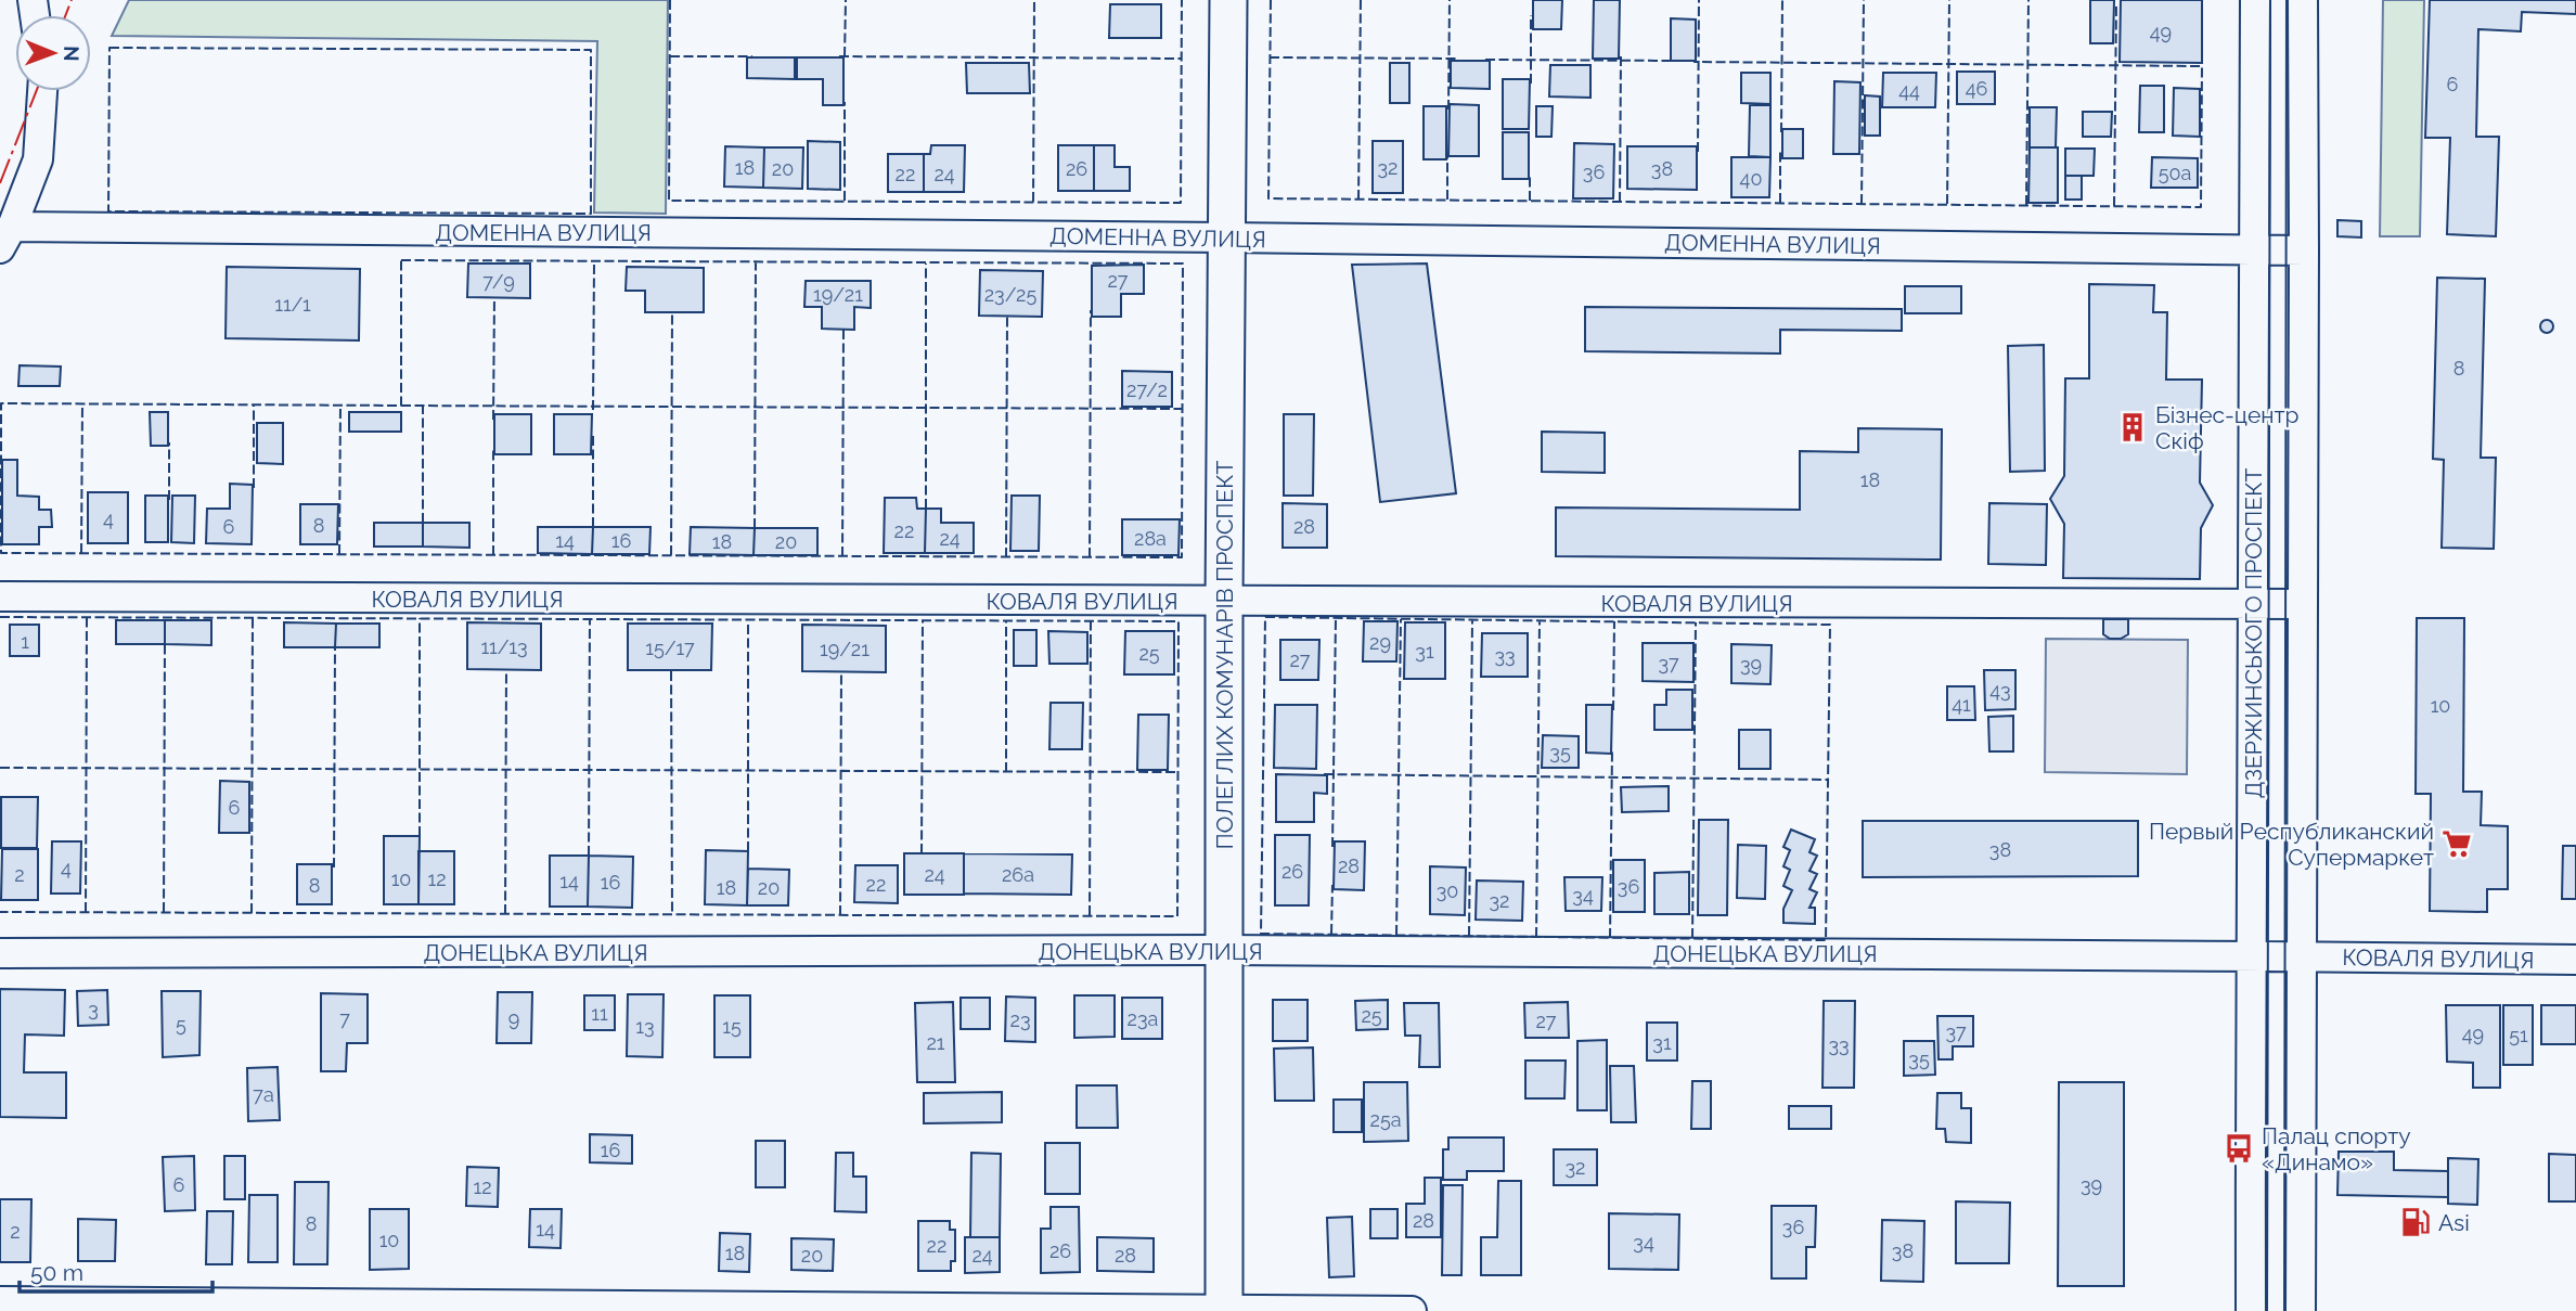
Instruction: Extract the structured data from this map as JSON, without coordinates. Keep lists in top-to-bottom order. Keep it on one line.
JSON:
{"streets":{"main road":["ПОЛЕГЛИХ КОМУНАРІВ ПРОСПЕКТ"],"street":["ДОМЕННА ВУЛИЦЯ","КОВАЛЯ ВУЛИЦЯ","ДЗЕРЖИНСЬКОГО ПРОСПЕКТ","ДОНЕЦЬКА ВУЛИЦЯ"]},"crossings":[["ДОМЕННА ВУЛИЦЯ","ДЗЕРЖИНСЬКОГО ПРОСПЕКТ"],["ДОМЕННА ВУЛИЦЯ","ПОЛЕГЛИХ КОМУНАРІВ ПРОСПЕКТ"],["КОВАЛЯ ВУЛИЦЯ","ДЗЕРЖИНСЬКОГО ПРОСПЕКТ"],["КОВАЛЯ ВУЛИЦЯ","ПОЛЕГЛИХ КОМУНАРІВ ПРОСПЕКТ"],["КОВАЛЯ ВУЛИЦЯ","ДОНЕЦЬКА ВУЛИЦЯ"],["ДЗЕРЖИНСЬКОГО ПРОСПЕКТ","ДОНЕЦЬКА ВУЛИЦЯ"],["ПОЛЕГЛИХ КОМУНАРІВ ПРОСПЕКТ","ДОНЕЦЬКА ВУЛИЦЯ"]],"places":{"building":["Бізнес-центр Скіф"],"supermarket":["Первый Республиканский Супермаркет"],"bus stop":["Палац спорту «Динамо»"],"fuel station":["Asi"]},"house_numbers":["49","6","46","44","18","32","20","26","38","36","50а","22","24","40","27","7/9","19/21","23/25","11/1","8","27/2","18","4","8","6","28","22","24","28а","14","16","18","20","1","29","11/13","15/17","19/21","31","25","33","27","37","39","43","41","10","35","6","38","28","4","26","2","24","26а","10","12","14","16","22","8","36","18","20","30","34","32","3","11","25","7","9","23а","23","27","5","13","15","37","49","51","21","31","33","35","7а","25а","16","32","6","39","12","28","8","36","14","2","10","34","22","26","38","18","20","24","28"],"scale_bar":"50 m","north":"right"}
